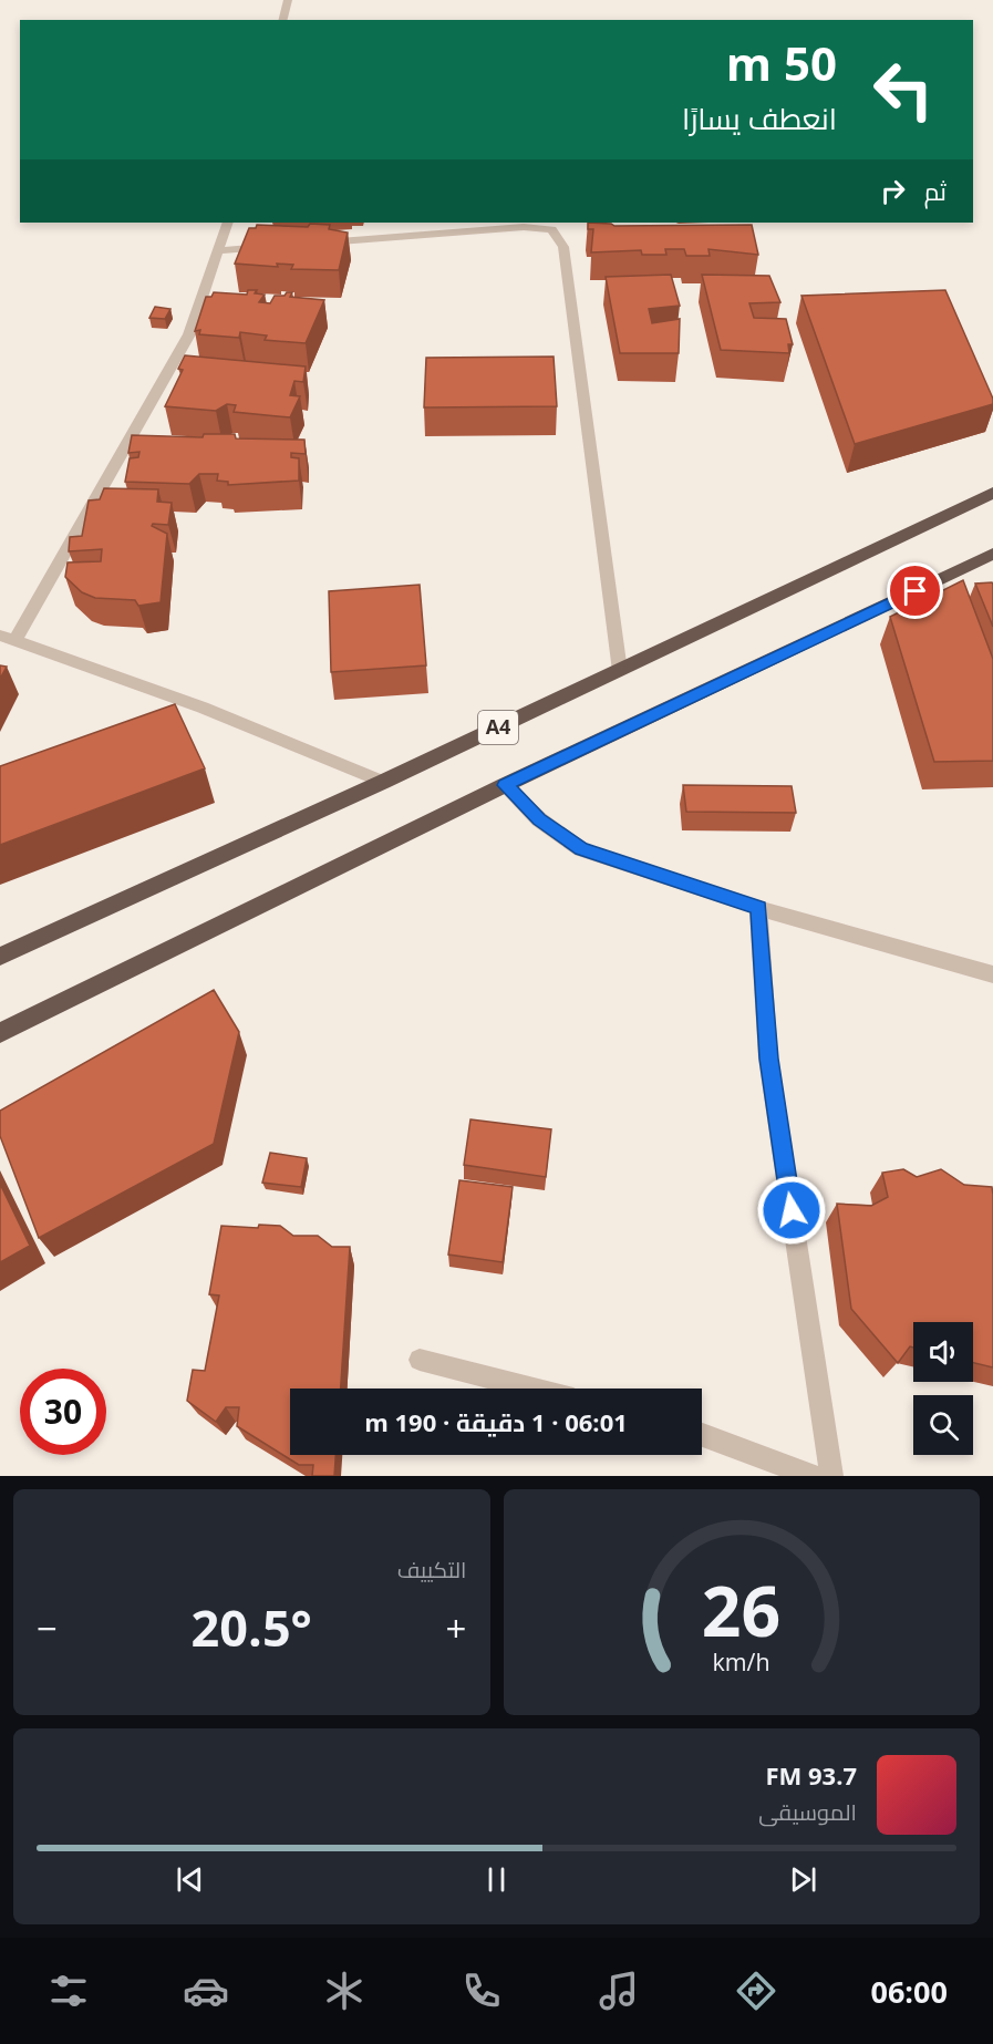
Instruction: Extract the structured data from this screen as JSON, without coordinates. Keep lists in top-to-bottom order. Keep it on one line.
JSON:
{"streets":{"highway":["A4"]},"page":{"turn":["50 m","انعطف يسارًا"],"then":"ثم","limit":"30","trip":"06:01 · 1 دقيقة · 190 m","tile":"التكييف","heat":["−","20.5°","+"],"song":["93.7 FM","الموسيقى"],"tabs":"06:00","gauge":["26","km/h"]}}
